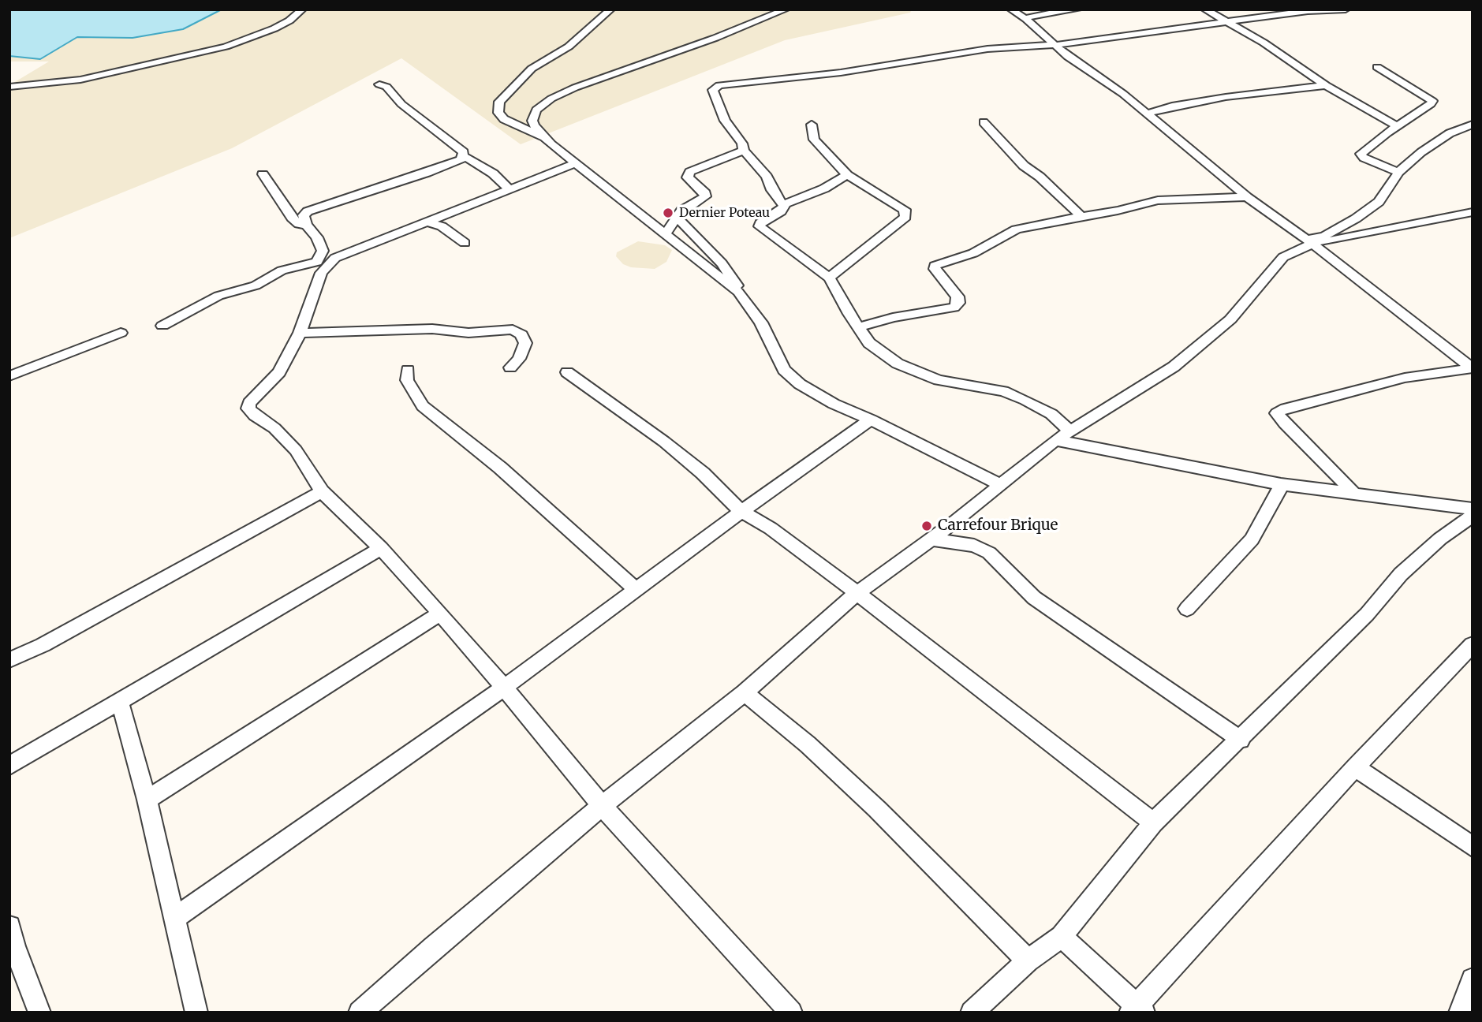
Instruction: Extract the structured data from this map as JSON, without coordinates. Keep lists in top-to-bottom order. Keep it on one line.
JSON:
{"places":["Dernier Poteau","Carrefour Brique"]}
